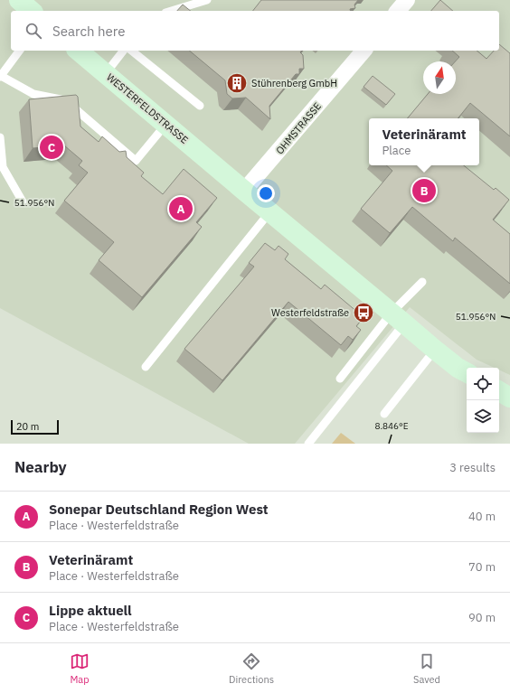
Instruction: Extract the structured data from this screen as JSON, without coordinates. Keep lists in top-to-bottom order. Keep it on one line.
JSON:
{"streets":{"street":["WESTERFELDSTRASSE","OHMSTRASSE"]},"crossings":[["WESTERFELDSTRASSE","OHMSTRASSE"]],"places":{"building":["Stührenberg GmbH"],"bus stop":["Westerfeldstraße"]},"scale_bar":"20 m","north":"top","page":{"search":"Search here","popup":["Veterinäramt","Place"],"pins":["C","B","A"],"scale":"20 m","heading":["Nearby","3 results"],"list":[{"mark":"A","name":"Sonepar Deutschland Region West","note":"Place · Westerfeldstraße","value":"40 m"},{"mark":"B","name":"Veterinäramt","note":"Place · Westerfeldstraße","value":"70 m"},{"mark":"C","name":"Lippe aktuell","note":"Place · Westerfeldstraße","value":"90 m"}],"nav":["Map","Directions","Saved"]},"coordinates":["51.956°N","8.846°E"]}
